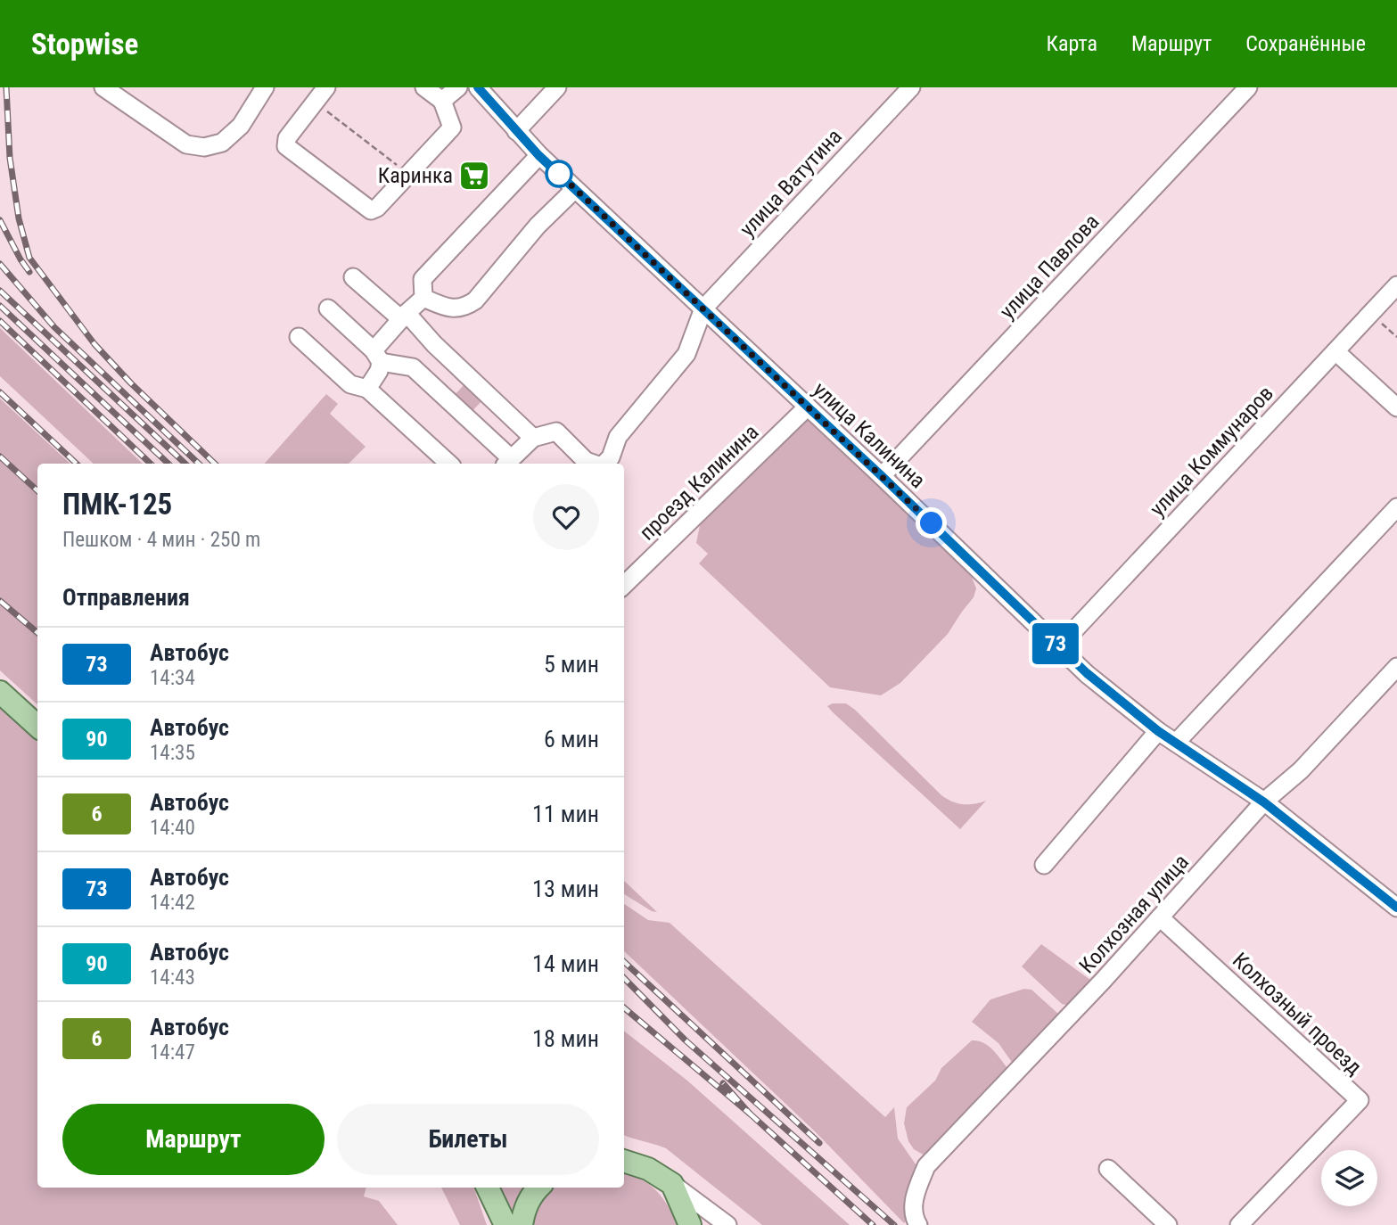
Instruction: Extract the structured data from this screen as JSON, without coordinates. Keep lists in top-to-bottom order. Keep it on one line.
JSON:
{"streets":{"street":["улица Ватутина","улица Павлова","улица Калинина","улица Коммунаров","проезд Калинина","Колхозная улица","Колхозный проезд"]},"crossings":[["улица Ватутина","улица Калинина"],["улица Павлова","улица Калинина"],["улица Калинина","улица Коммунаров"],["улица Калинина","проезд Калинина"],["улица Калинина","Колхозная улица"],["Колхозная улица","Колхозный проезд"]],"places":{"supermarket":["Каринка"]},"lines":["bus line 73"],"page":{"header":"Stopwise","nav":["Карта","Маршрут","Сохранённые"],"on_map":"73","heading":[["ПМК-125","Пешком · 4 мин · 250 m"],"Отправления"],"list":[{"mark":"73","name":"Автобус","note":"14:34","value":"5 мин"},{"mark":"90","name":"Автобус","note":"14:35","value":"6 мин"},{"mark":"6","name":"Автобус","note":"14:40","value":"11 мин"},{"mark":"73","name":"Автобус","note":"14:42","value":"13 мин"},{"mark":"90","name":"Автобус","note":"14:43","value":"14 мин"},{"mark":"6","name":"Автобус","note":"14:47","value":"18 мин"}],"buttons":["Маршрут","Билеты"]}}
